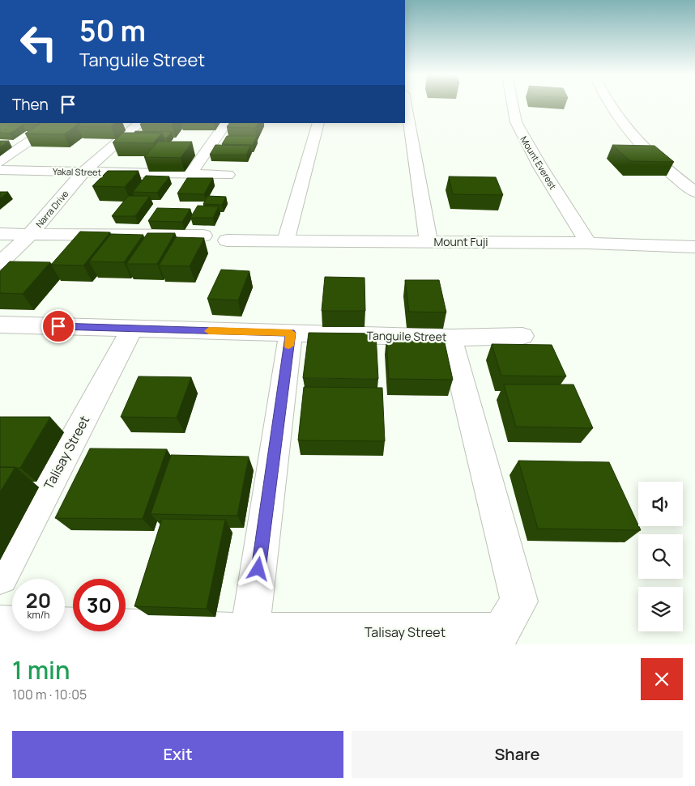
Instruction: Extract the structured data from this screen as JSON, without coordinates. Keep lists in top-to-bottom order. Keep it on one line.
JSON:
{"streets":{"street":["Mount Everest","Yakal Street","Narra Drive","Mount Fuji","Tanguile Street","Talisay Street"]},"crossings":[["Mount Everest","Mount Fuji"],["Yakal Street","Narra Drive"],["Tanguile Street","Talisay Street"]],"page":{"turn":["50 m","Tanguile Street"],"then":"Then","speed":"20 km/h","limit":"30","heading":["1 min","100 m · 10:05"],"buttons":["Exit","Share"]}}
